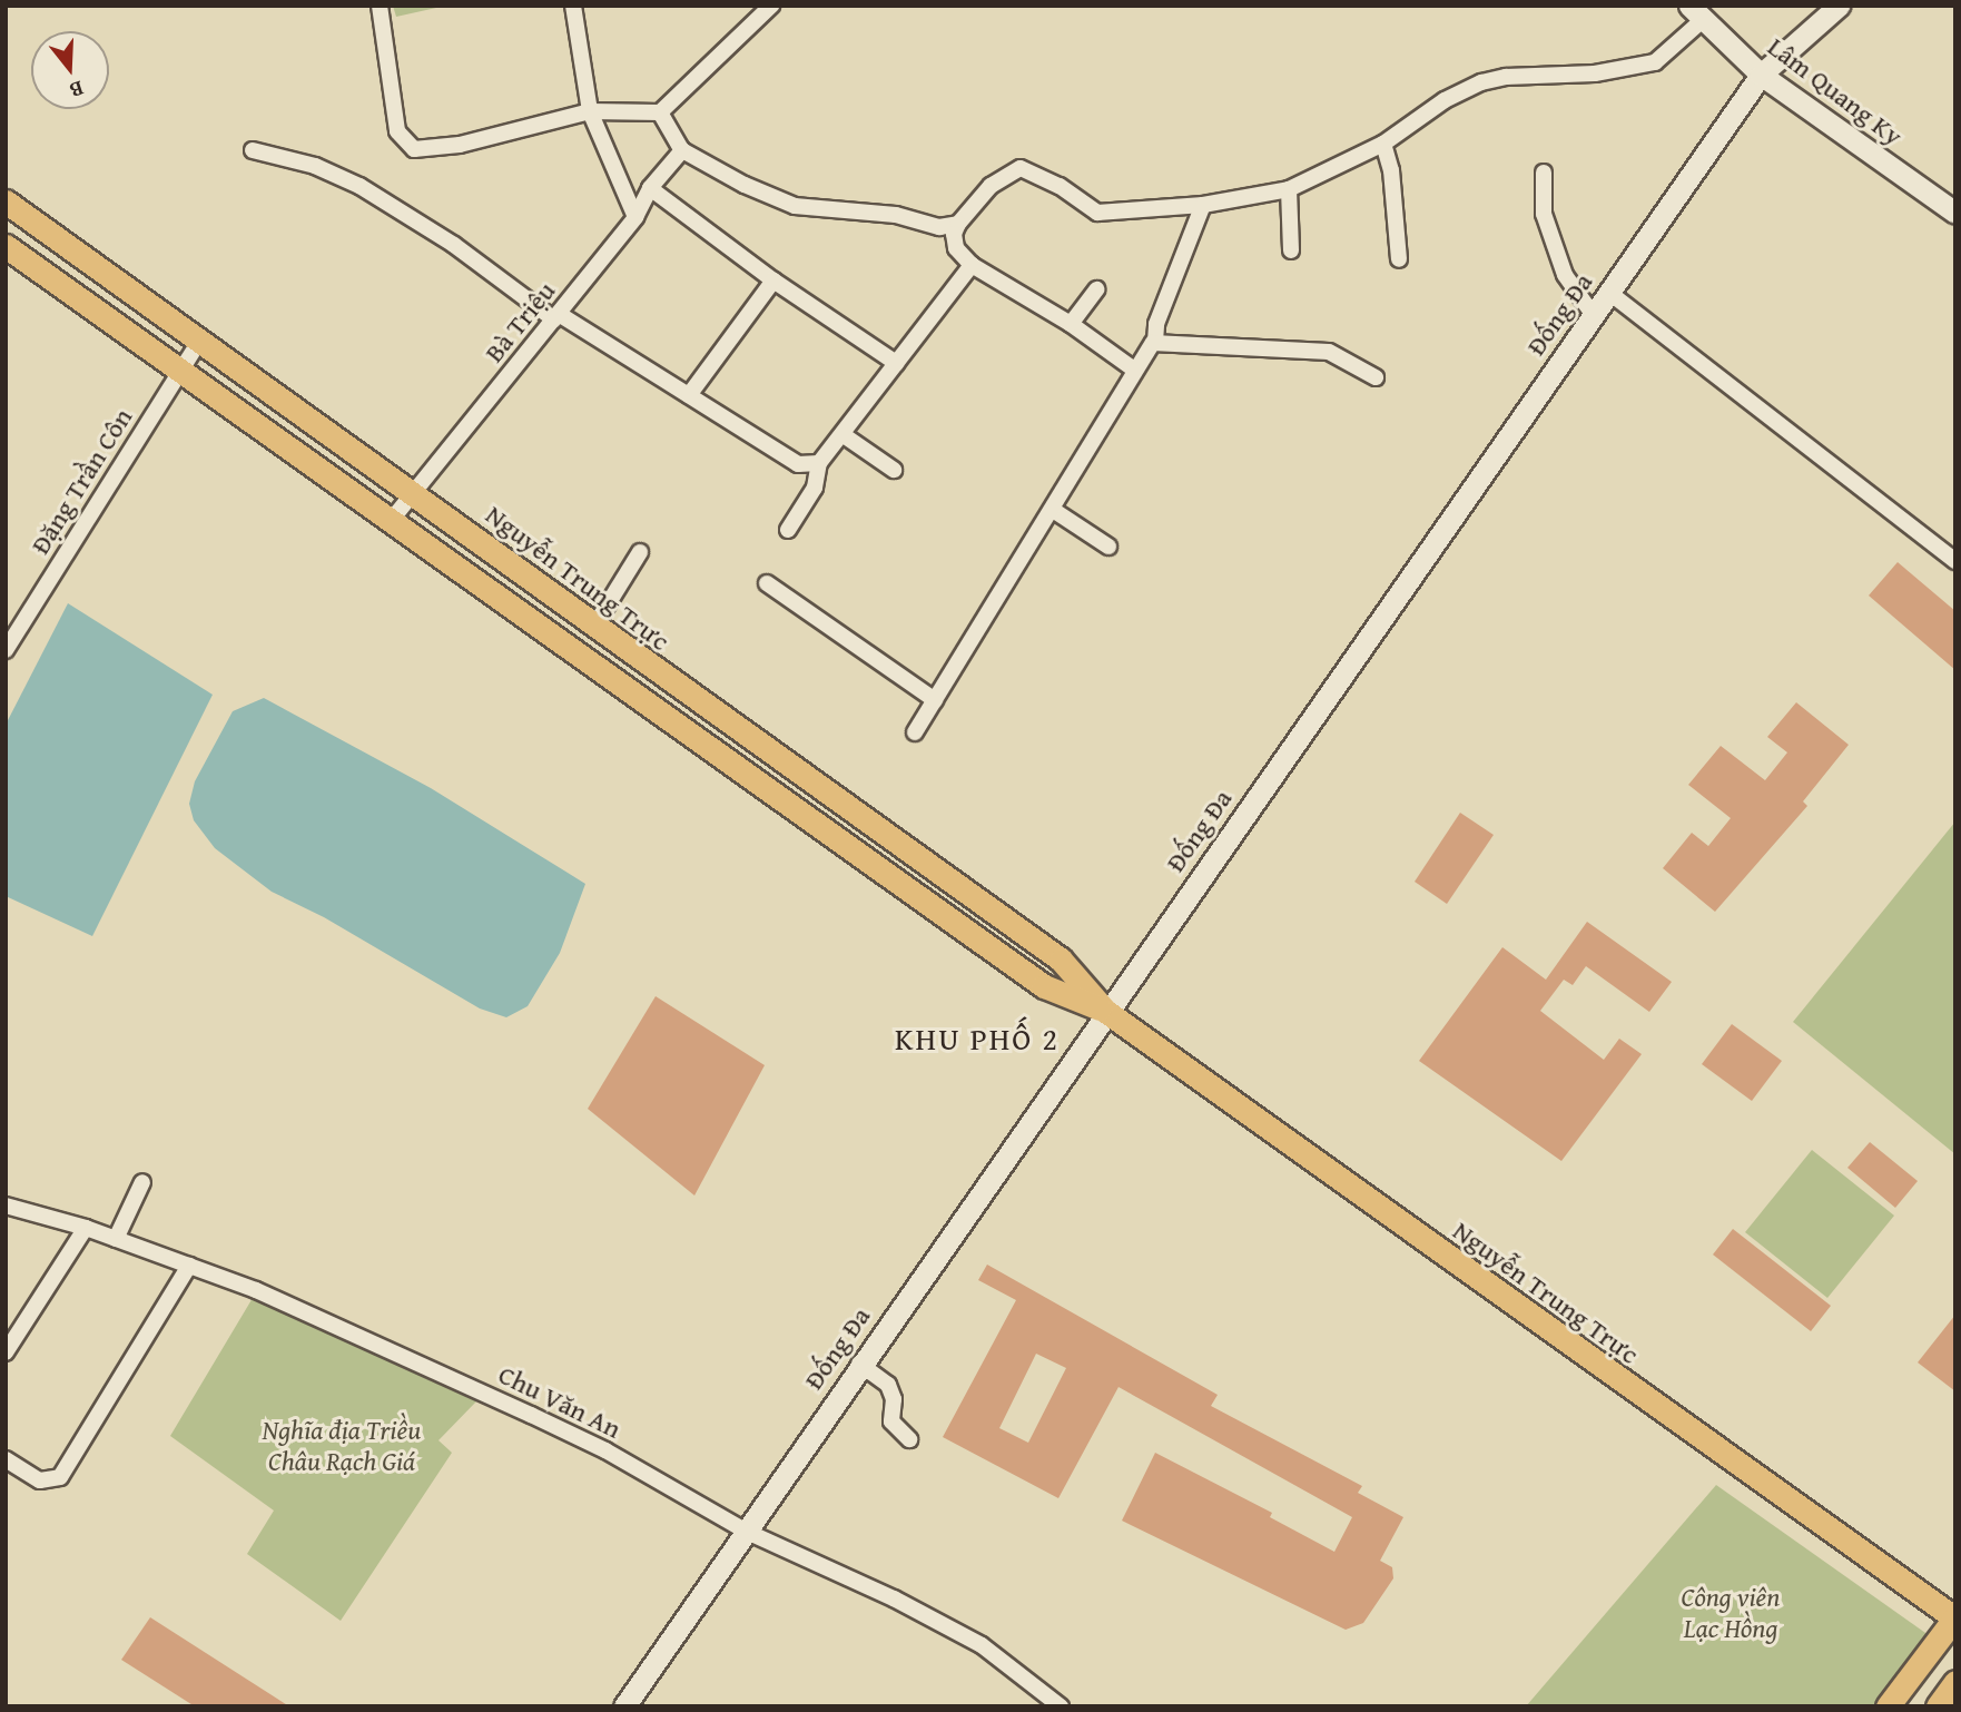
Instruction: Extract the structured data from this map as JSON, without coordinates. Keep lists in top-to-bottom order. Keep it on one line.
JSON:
{"streets":{"main road":["Nguyễn Trung Trực"],"street":["Lâm Quang Ky","Đống Đa","Bà Triệu","Đặng Trần Côn","Chu Văn An"]},"crossings":[["Lâm Quang Ky","Đống Đa"],["Đống Đa","Nguyễn Trung Trực"],["Đống Đa","Chu Văn An"],["Bà Triệu","Nguyễn Trung Trực"],["Đặng Trần Côn","Nguyễn Trung Trực"]],"districts":["KHU PHỐ 2"],"parks":["Nghĩa địa Triều Châu Rạch Giá","Công viên Lạc Hồng"],"north":"bottom"}
